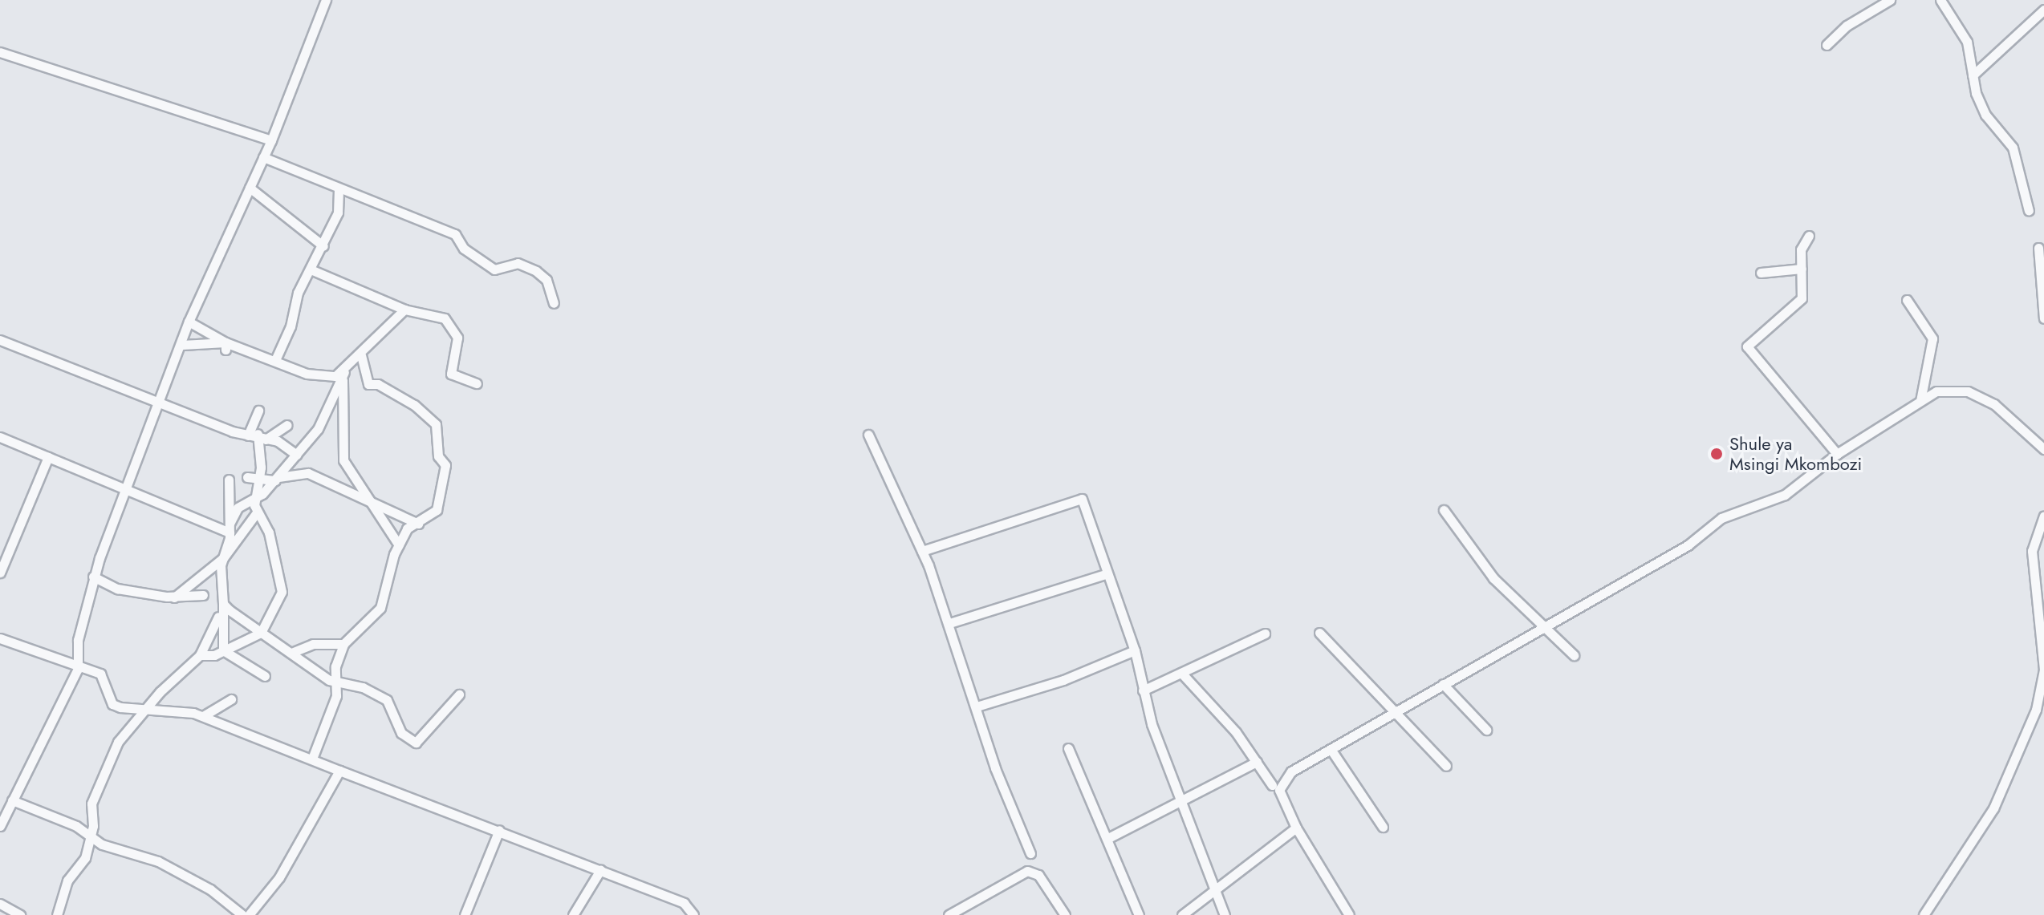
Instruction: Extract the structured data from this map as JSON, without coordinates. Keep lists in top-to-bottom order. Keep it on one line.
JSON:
{"places":["Shule ya Msingi Mkombozi"]}
